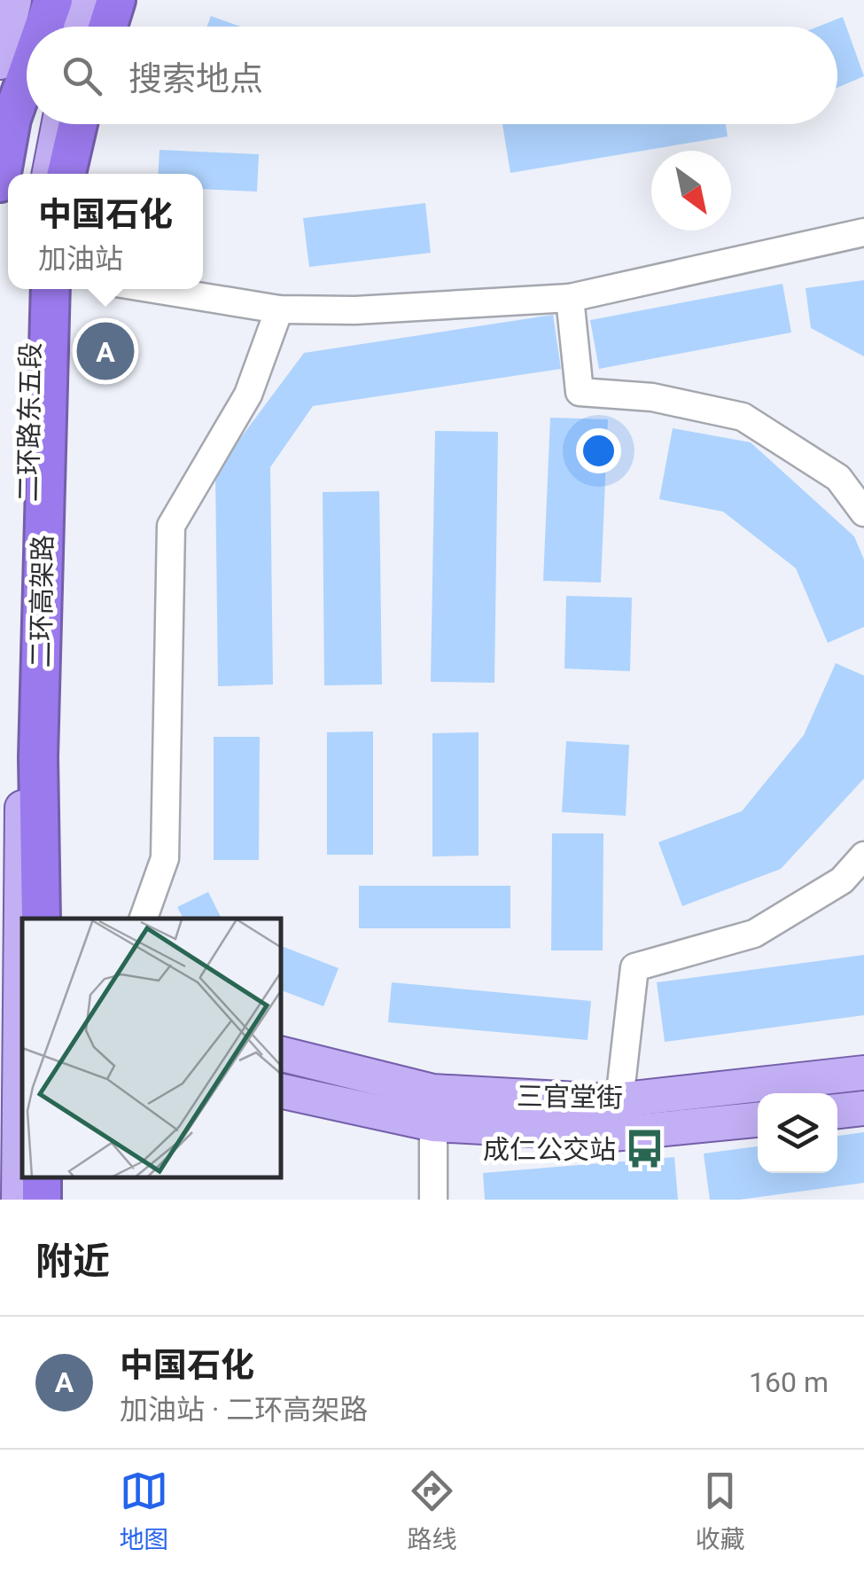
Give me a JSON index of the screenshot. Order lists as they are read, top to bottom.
{
  "streets": {
    "highway": ["二环高架路"],
    "main road": ["二环路东五段", "三官堂街"]
  },
  "places": {
    "bus stop": ["成仁公交站"]
  },
  "north": "bottom right",
  "page": {
    "search": "搜索地点",
    "popup": ["中国石化", "加油站"],
    "pins": "A",
    "heading": "附近",
    "list": [
      {
        "mark": "A",
        "name": "中国石化",
        "note": "加油站 · 二环高架路",
        "value": "160 m"
      }
    ],
    "nav": ["地图", "路线", "收藏"]
  }
}
